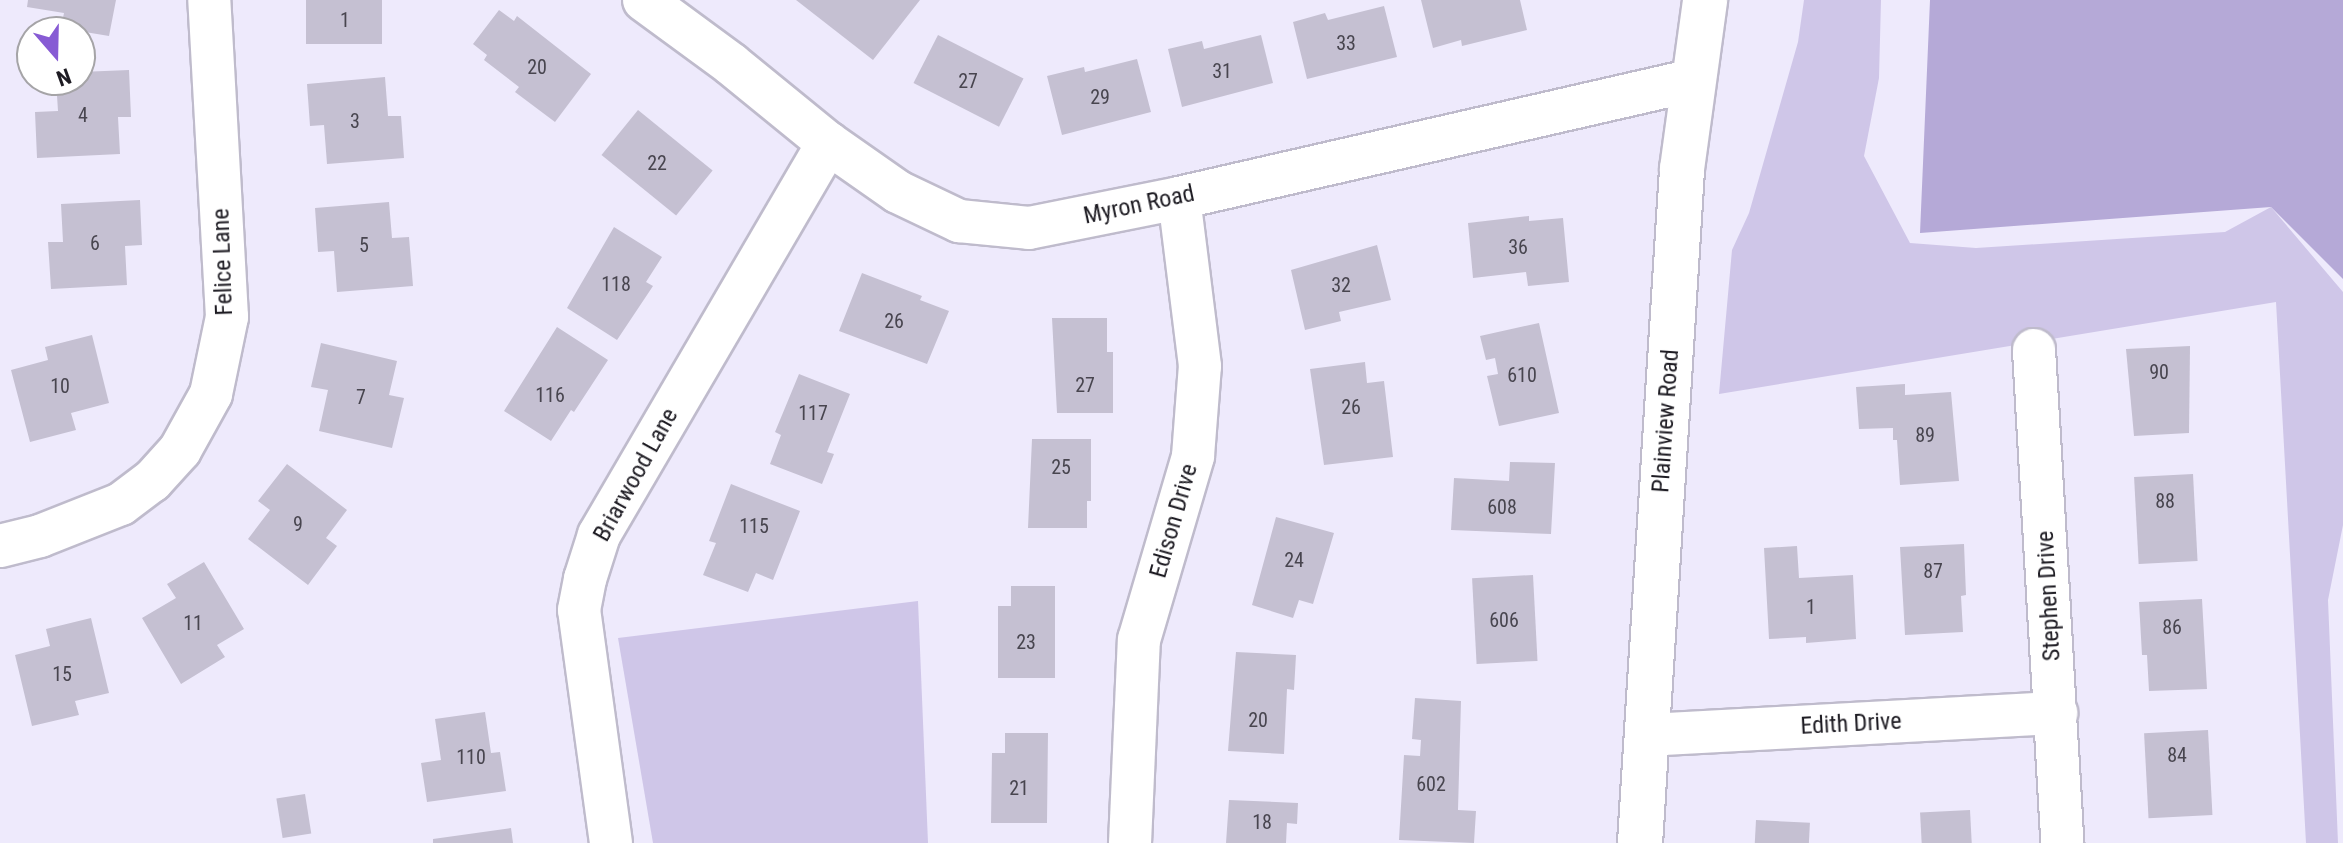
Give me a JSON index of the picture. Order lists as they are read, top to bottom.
{
  "streets": {
    "main road": ["Plainview Road"],
    "street": [
      "Myron Road",
      "Felice Lane",
      "Briarwood Lane",
      "Edison Drive",
      "Stephen Drive",
      "Edith Drive"
    ]
  },
  "crossings": [
    ["Myron Road", "Plainview Road"],
    ["Myron Road", "Briarwood Lane"],
    ["Myron Road", "Edison Drive"],
    ["Plainview Road", "Edith Drive"],
    ["Stephen Drive", "Edith Drive"]
  ],
  "house_numbers": [
    "1",
    "33",
    "20",
    "31",
    "27",
    "29",
    "4",
    "3",
    "22",
    "6",
    "5",
    "36",
    "118",
    "32",
    "26",
    "90",
    "610",
    "27",
    "10",
    "116",
    "7",
    "26",
    "117",
    "89",
    "25",
    "88",
    "608",
    "9",
    "115",
    "24",
    "87",
    "1",
    "606",
    "11",
    "86",
    "23",
    "15",
    "20",
    "84",
    "110",
    "602",
    "21",
    "18"
  ],
  "north": "bottom"
}
